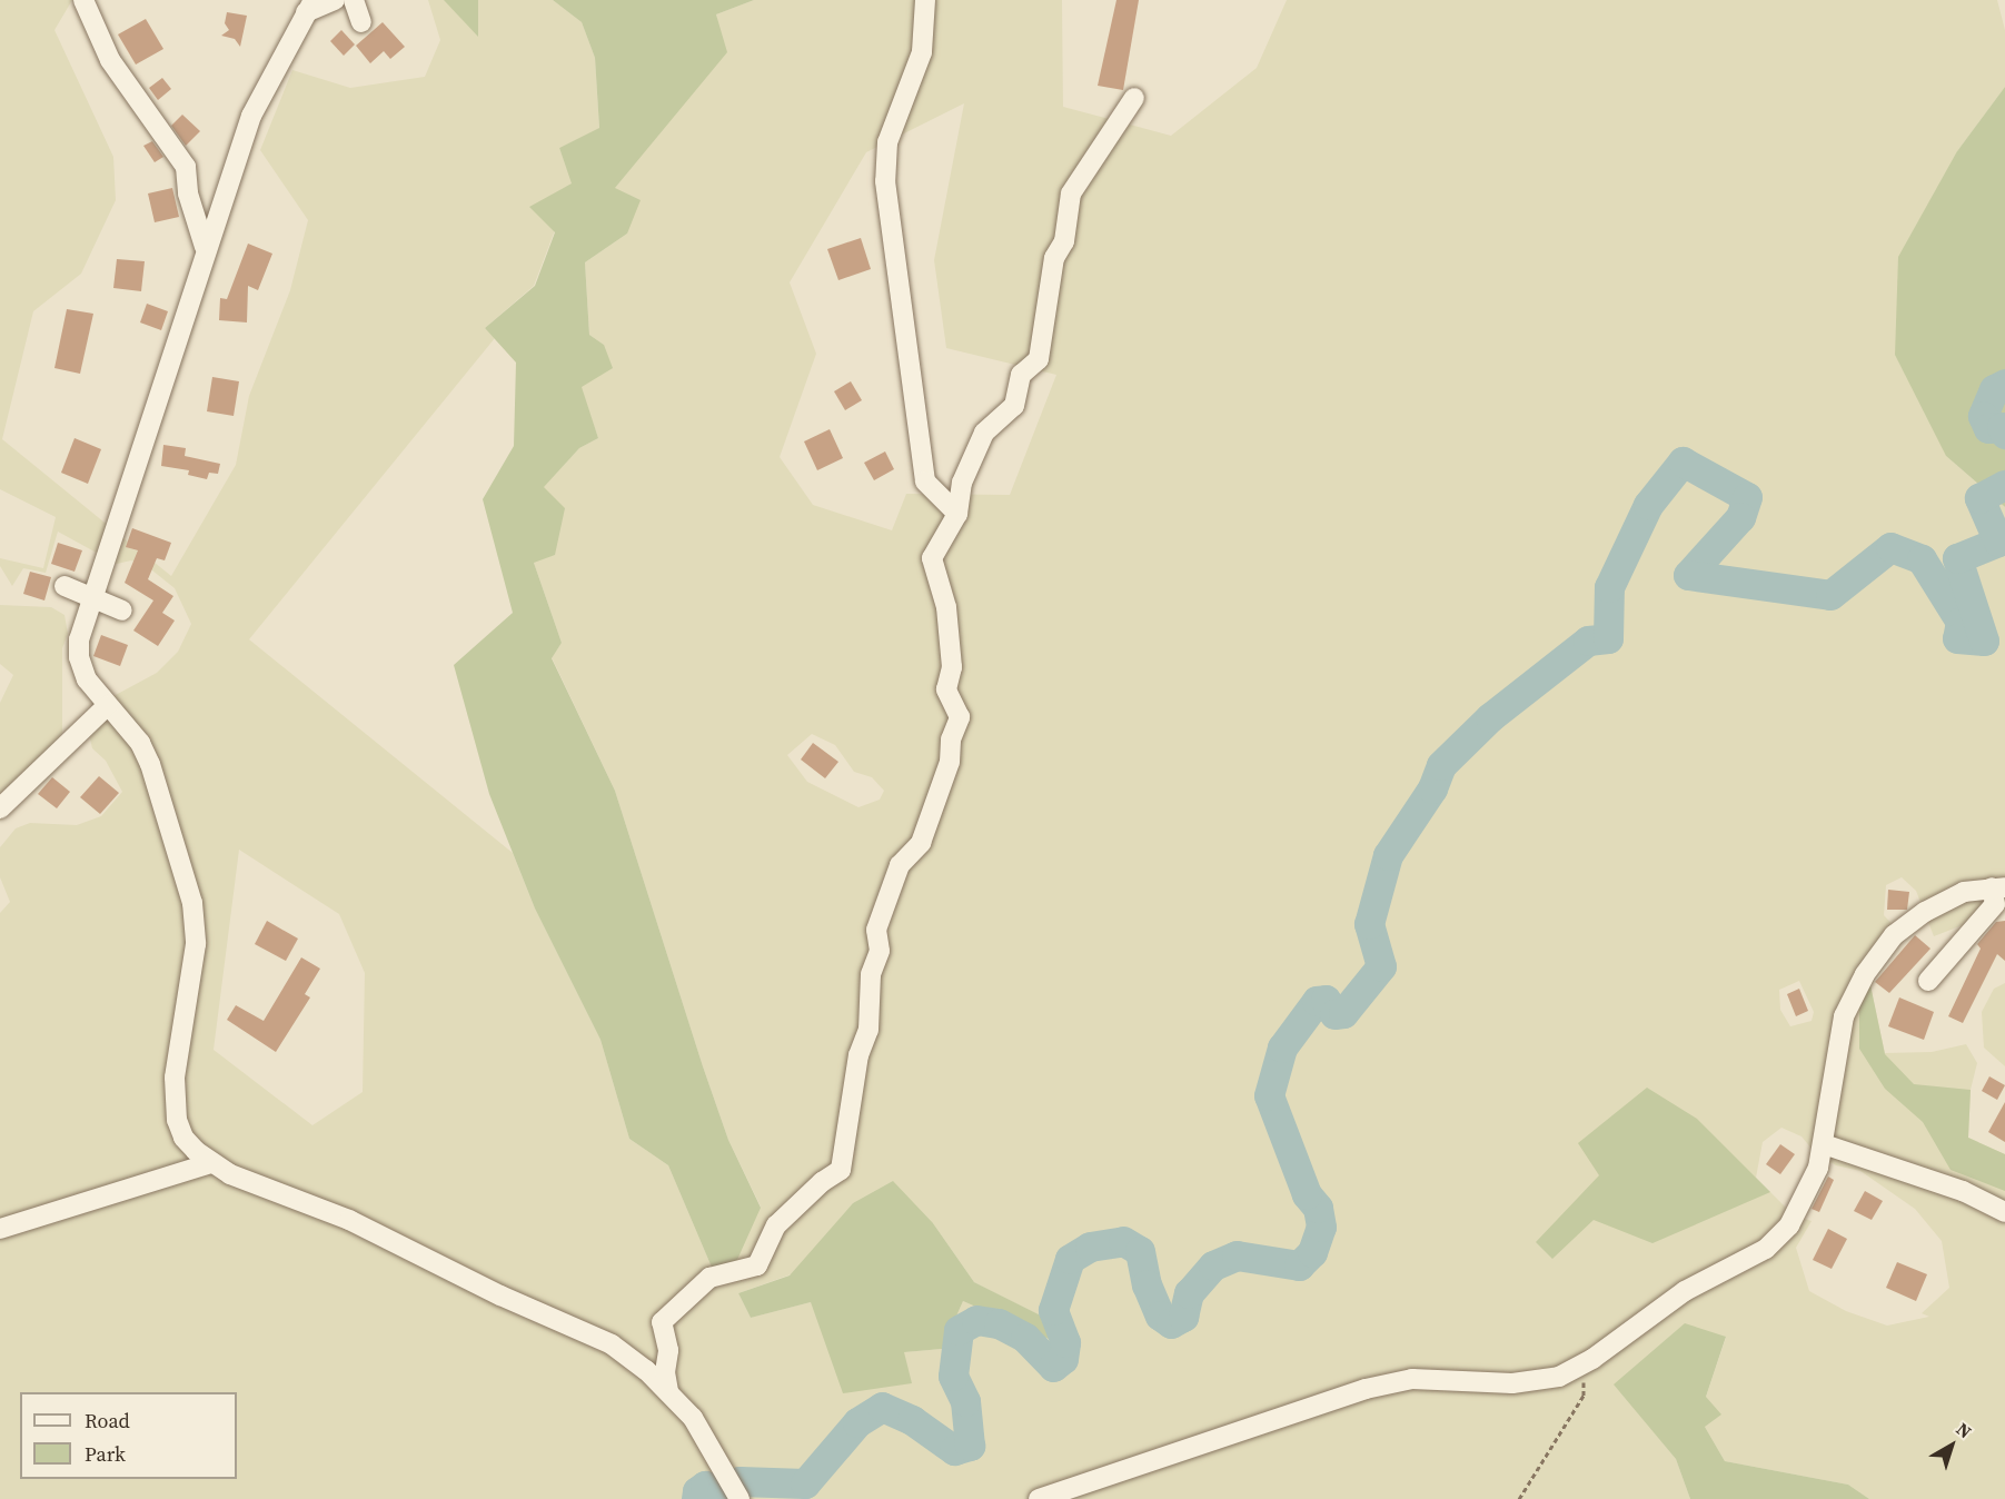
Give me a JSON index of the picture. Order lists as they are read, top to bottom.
{
  "legend": ["Road", "Park"],
  "north": "top right"
}
